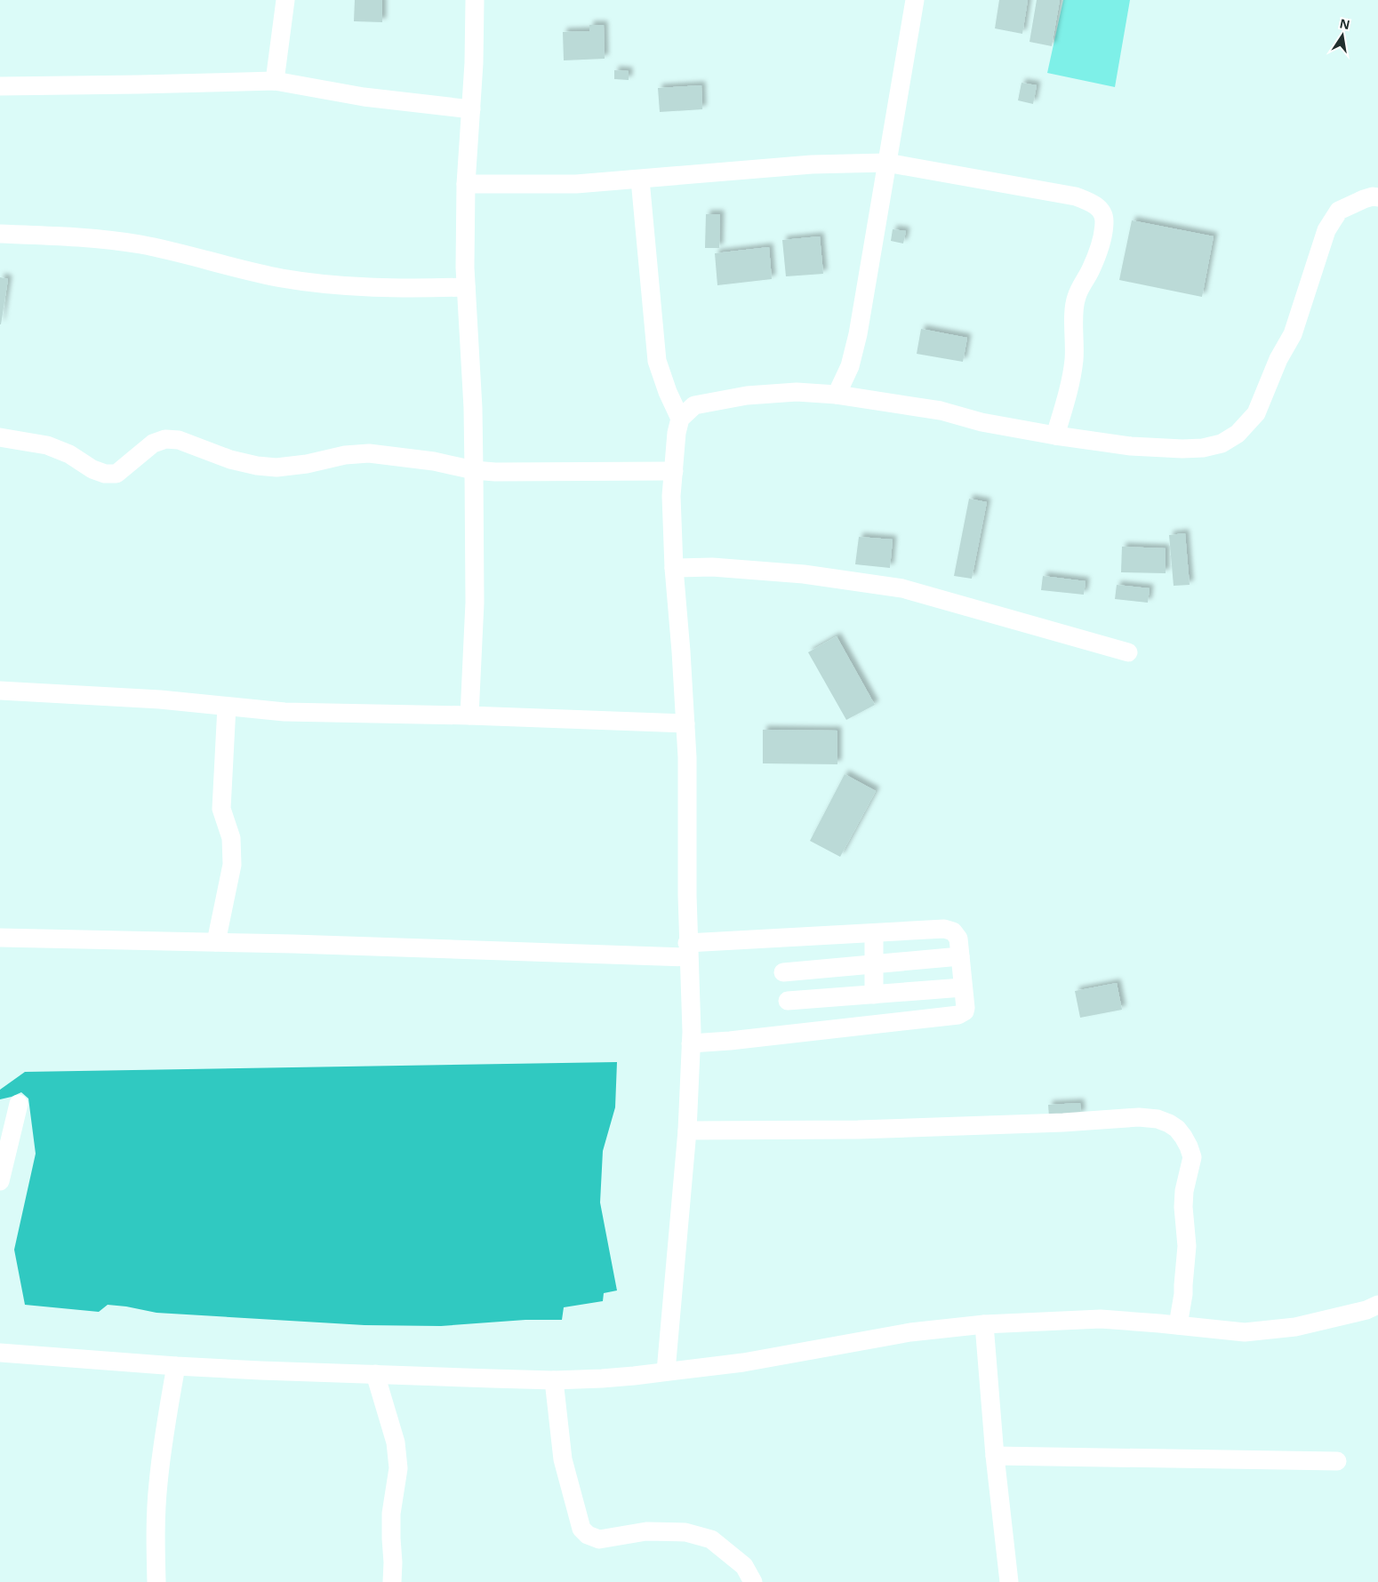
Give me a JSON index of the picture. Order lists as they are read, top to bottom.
{
  "north": "top"
}
